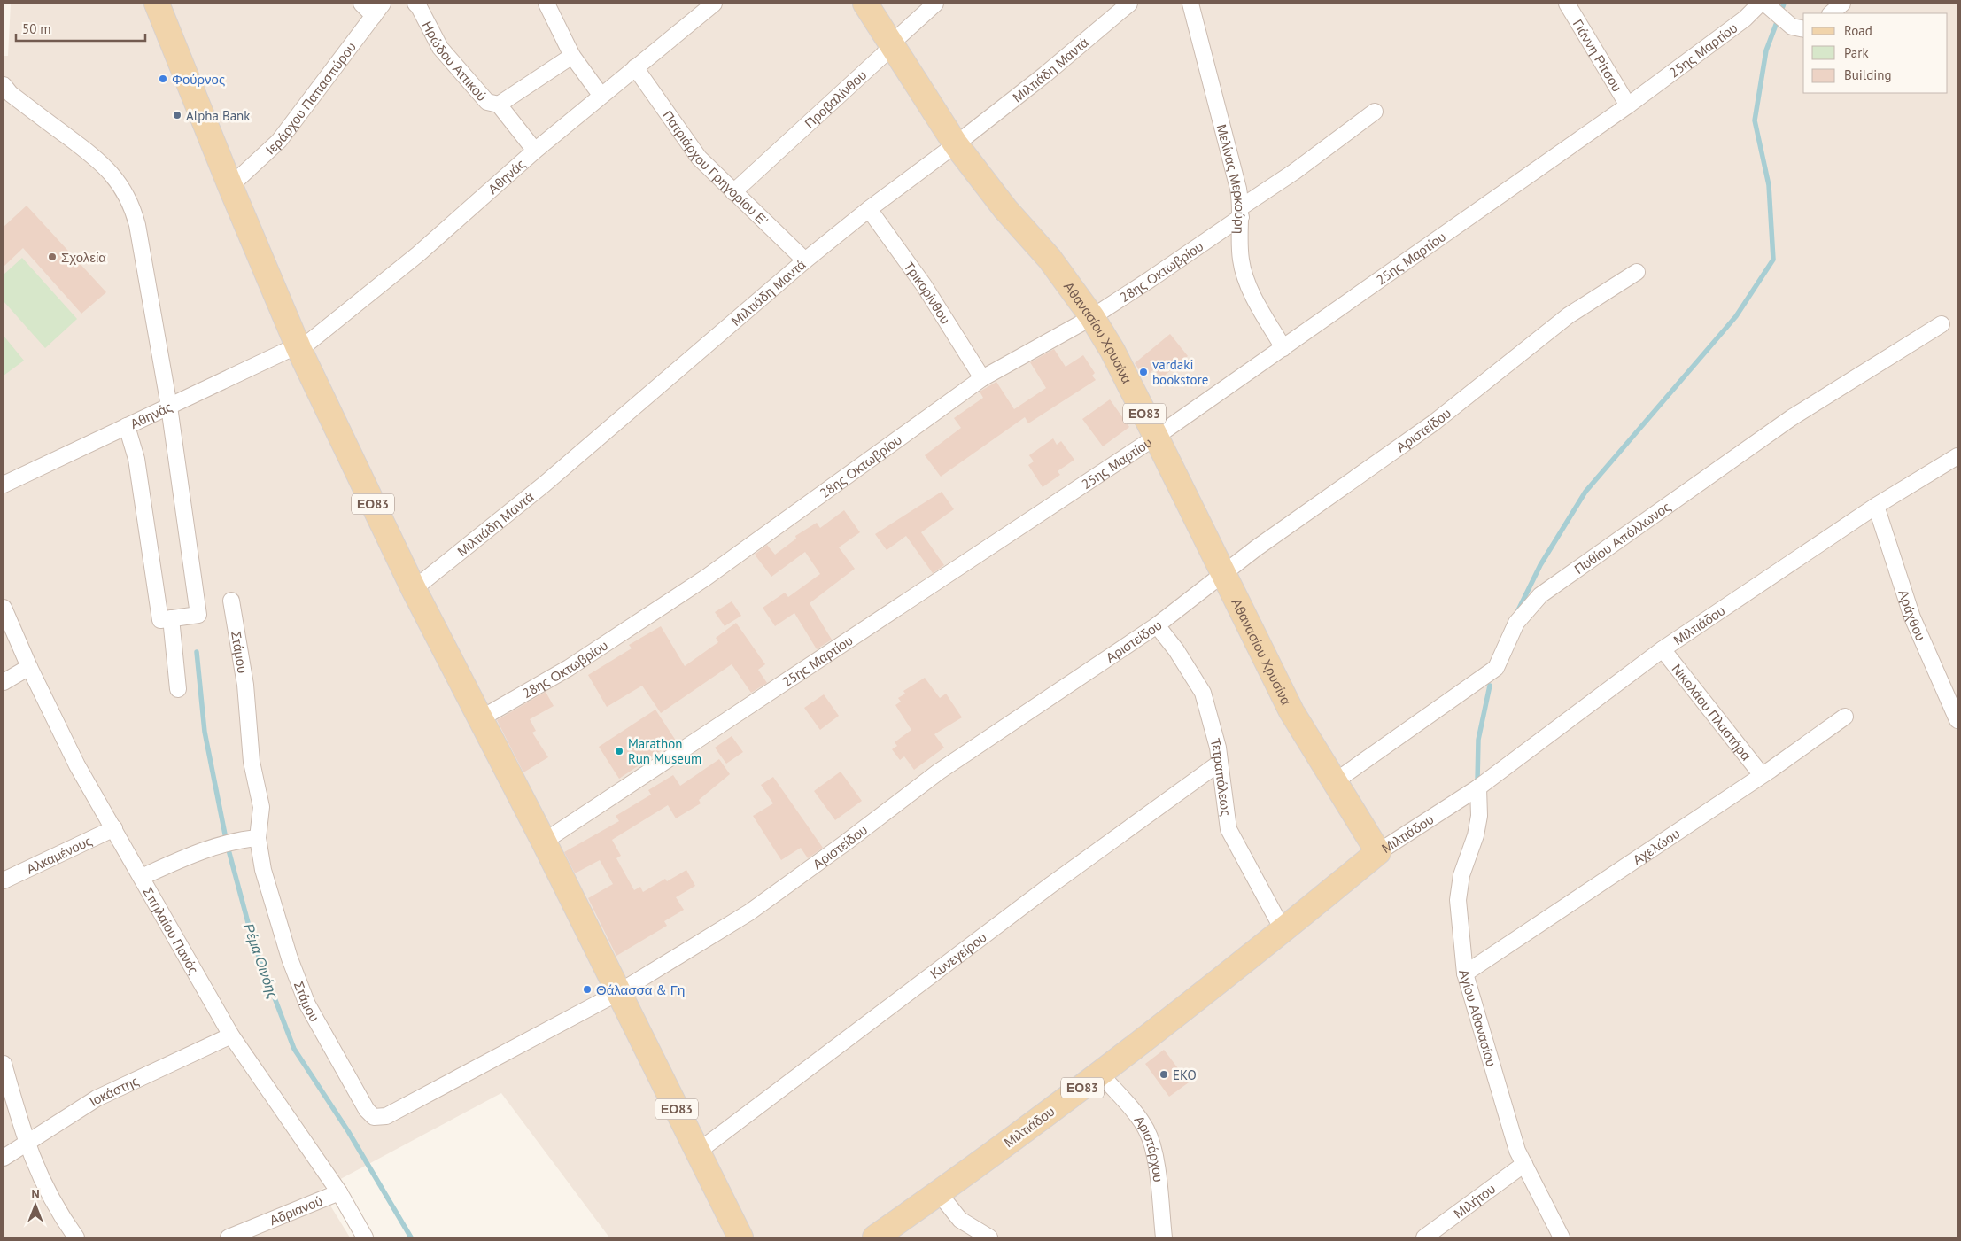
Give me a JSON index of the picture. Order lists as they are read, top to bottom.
{
  "streets": {
    "main road": ["Αθανασίου Χρυσίνα", "ΕΟ83", "Μιλτιάδου"],
    "street": [
      "25ης Μαρτίου",
      "Γιάννη Ρίτσου",
      "Ηρώδου Αττικού",
      "Μιλτιάδη Μαντά",
      "Ιεράρχου Παπασπύρου",
      "Προβαλίνθου",
      "Πατριάρχου Γρηγορίου Ε'",
      "Αθηνάς",
      "Μελίνας Μερκούρη",
      "28ης Οκτωβρίου",
      "Τρικορίνθου",
      "Αριστείδου",
      "Πυθίου Απόλλωνος",
      "Αράχθου",
      "Στάμου",
      "Νικολάου Πλαστήρα",
      "Τετραπόλεως",
      "Αχελώου",
      "Αλκαμένους",
      "Σπηλαίου Πανός",
      "Κυνεγείρου",
      "Αγίου Αθανασίου",
      "Ιοκάστης",
      "Αριστάρχου",
      "Μιλήτου",
      "Αδριανού"
    ]
  },
  "crossings": [
    ["25ης Μαρτίου", "Γιάννη Ρίτσου"],
    ["25ης Μαρτίου", "Μελίνας Μερκούρη"],
    ["25ης Μαρτίου", "Αθανασίου Χρυσίνα"],
    ["25ης Μαρτίου", "ΕΟ83"],
    ["Ηρώδου Αττικού", "Αθηνάς"],
    ["Μιλτιάδη Μαντά", "Πατριάρχου Γρηγορίου Ε'"],
    ["Μιλτιάδη Μαντά", "Τρικορίνθου"],
    ["Μιλτιάδη Μαντά", "Αθανασίου Χρυσίνα"],
    ["Μιλτιάδη Μαντά", "ΕΟ83"],
    ["Ιεράρχου Παπασπύρου", "ΕΟ83"],
    ["Προβαλίνθου", "Πατριάρχου Γρηγορίου Ε'"],
    ["Προβαλίνθου", "Αθανασίου Χρυσίνα"],
    ["Πατριάρχου Γρηγορίου Ε'", "Αθηνάς"],
    ["Αθηνάς", "ΕΟ83"],
    ["Μελίνας Μερκούρη", "28ης Οκτωβρίου"],
    ["28ης Οκτωβρίου", "Τρικορίνθου"],
    ["28ης Οκτωβρίου", "Αθανασίου Χρυσίνα"],
    ["28ης Οκτωβρίου", "ΕΟ83"],
    ["Αθανασίου Χρυσίνα", "Αριστείδου"],
    ["Αθανασίου Χρυσίνα", "Πυθίου Απόλλωνος"],
    ["Αθανασίου Χρυσίνα", "Μιλτιάδου"],
    ["ΕΟ83", "Αριστείδου"],
    ["ΕΟ83", "Στάμου"],
    ["ΕΟ83", "Κυνεγείρου"],
    ["Αριστείδου", "Στάμου"],
    ["Αριστείδου", "Τετραπόλεως"],
    ["Αράχθου", "Μιλτιάδου"],
    ["Μιλτιάδου", "Νικολάου Πλαστήρα"],
    ["Μιλτιάδου", "Τετραπόλεως"],
    ["Μιλτιάδου", "Αγίου Αθανασίου"],
    ["Μιλτιάδου", "Αριστάρχου"],
    ["Νικολάου Πλαστήρα", "Αχελώου"],
    ["Τετραπόλεως", "Κυνεγείρου"],
    ["Αχελώου", "Αγίου Αθανασίου"],
    ["Αλκαμένους", "Σπηλαίου Πανός"],
    ["Σπηλαίου Πανός", "Ιοκάστης"],
    ["Σπηλαίου Πανός", "Αδριανού"],
    ["Αγίου Αθανασίου", "Μιλήτου"]
  ],
  "water": ["Ρέμα Οινόης"],
  "places": [
    "Φούρνος",
    "Alpha Bank",
    "Σχολεία",
    "vardaki bookstore",
    "Marathon Run Museum",
    "Θάλασσα & Γη",
    "EKO"
  ],
  "legend": ["Road", "Park", "Building"],
  "scale_bar": "50 m",
  "north": "top"
}
